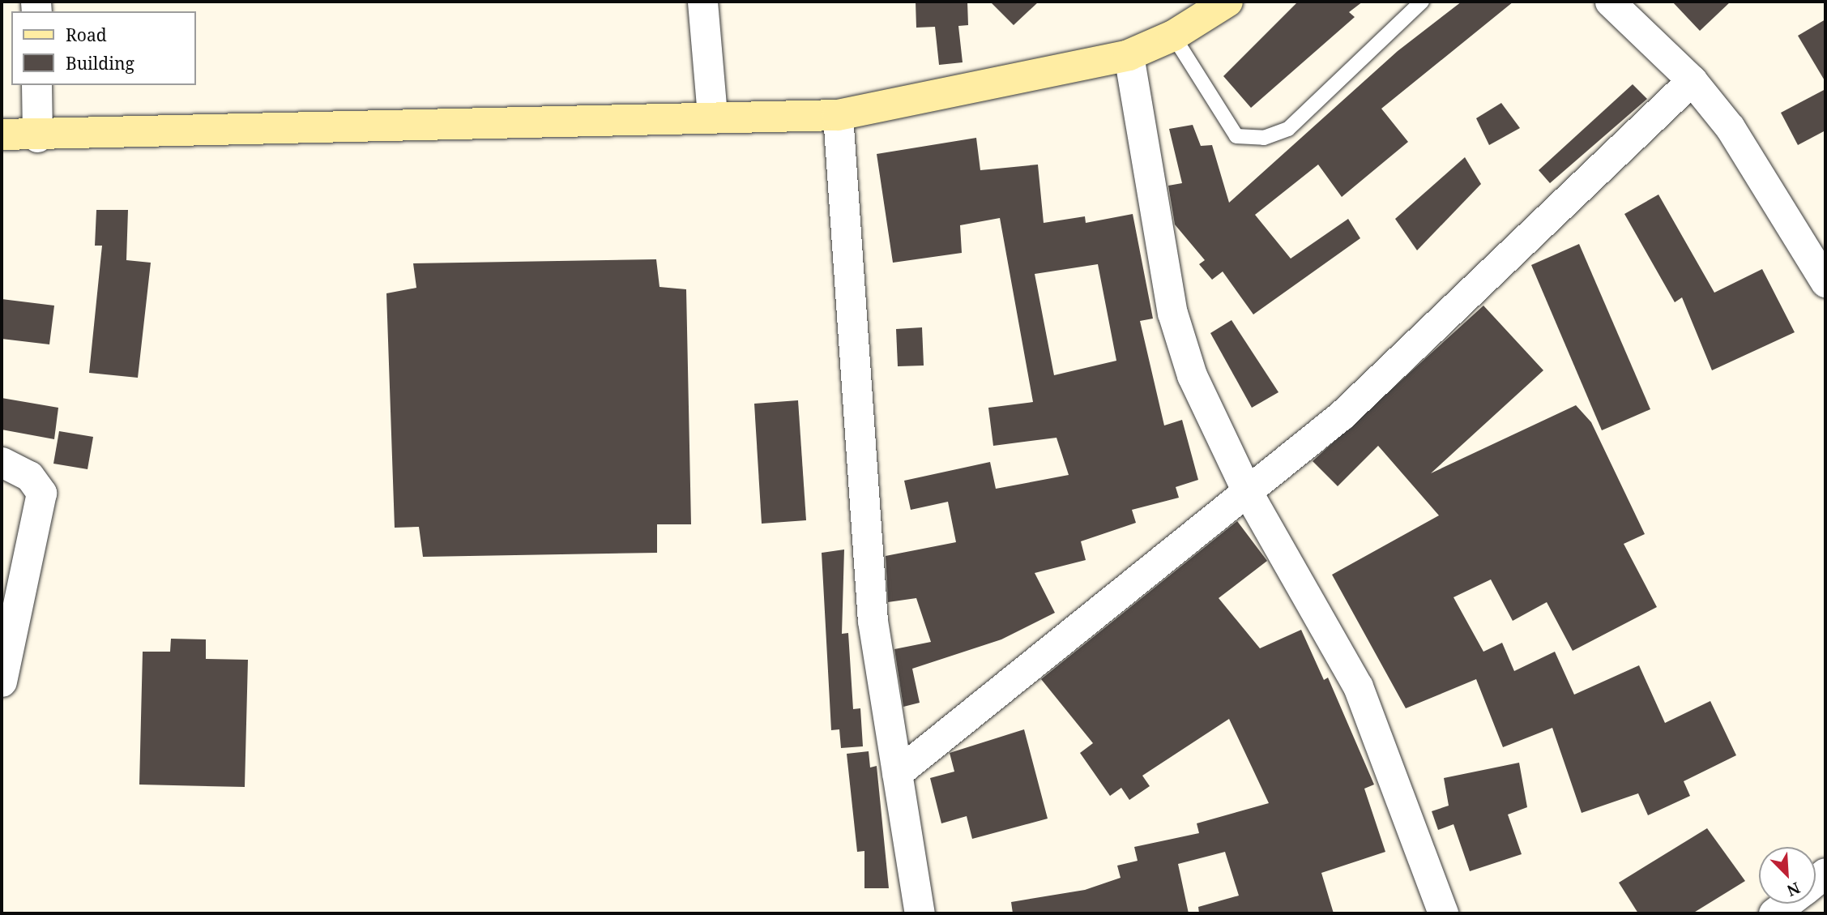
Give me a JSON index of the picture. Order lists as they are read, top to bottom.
{
  "legend": ["Road", "Building"],
  "north": "bottom right"
}
